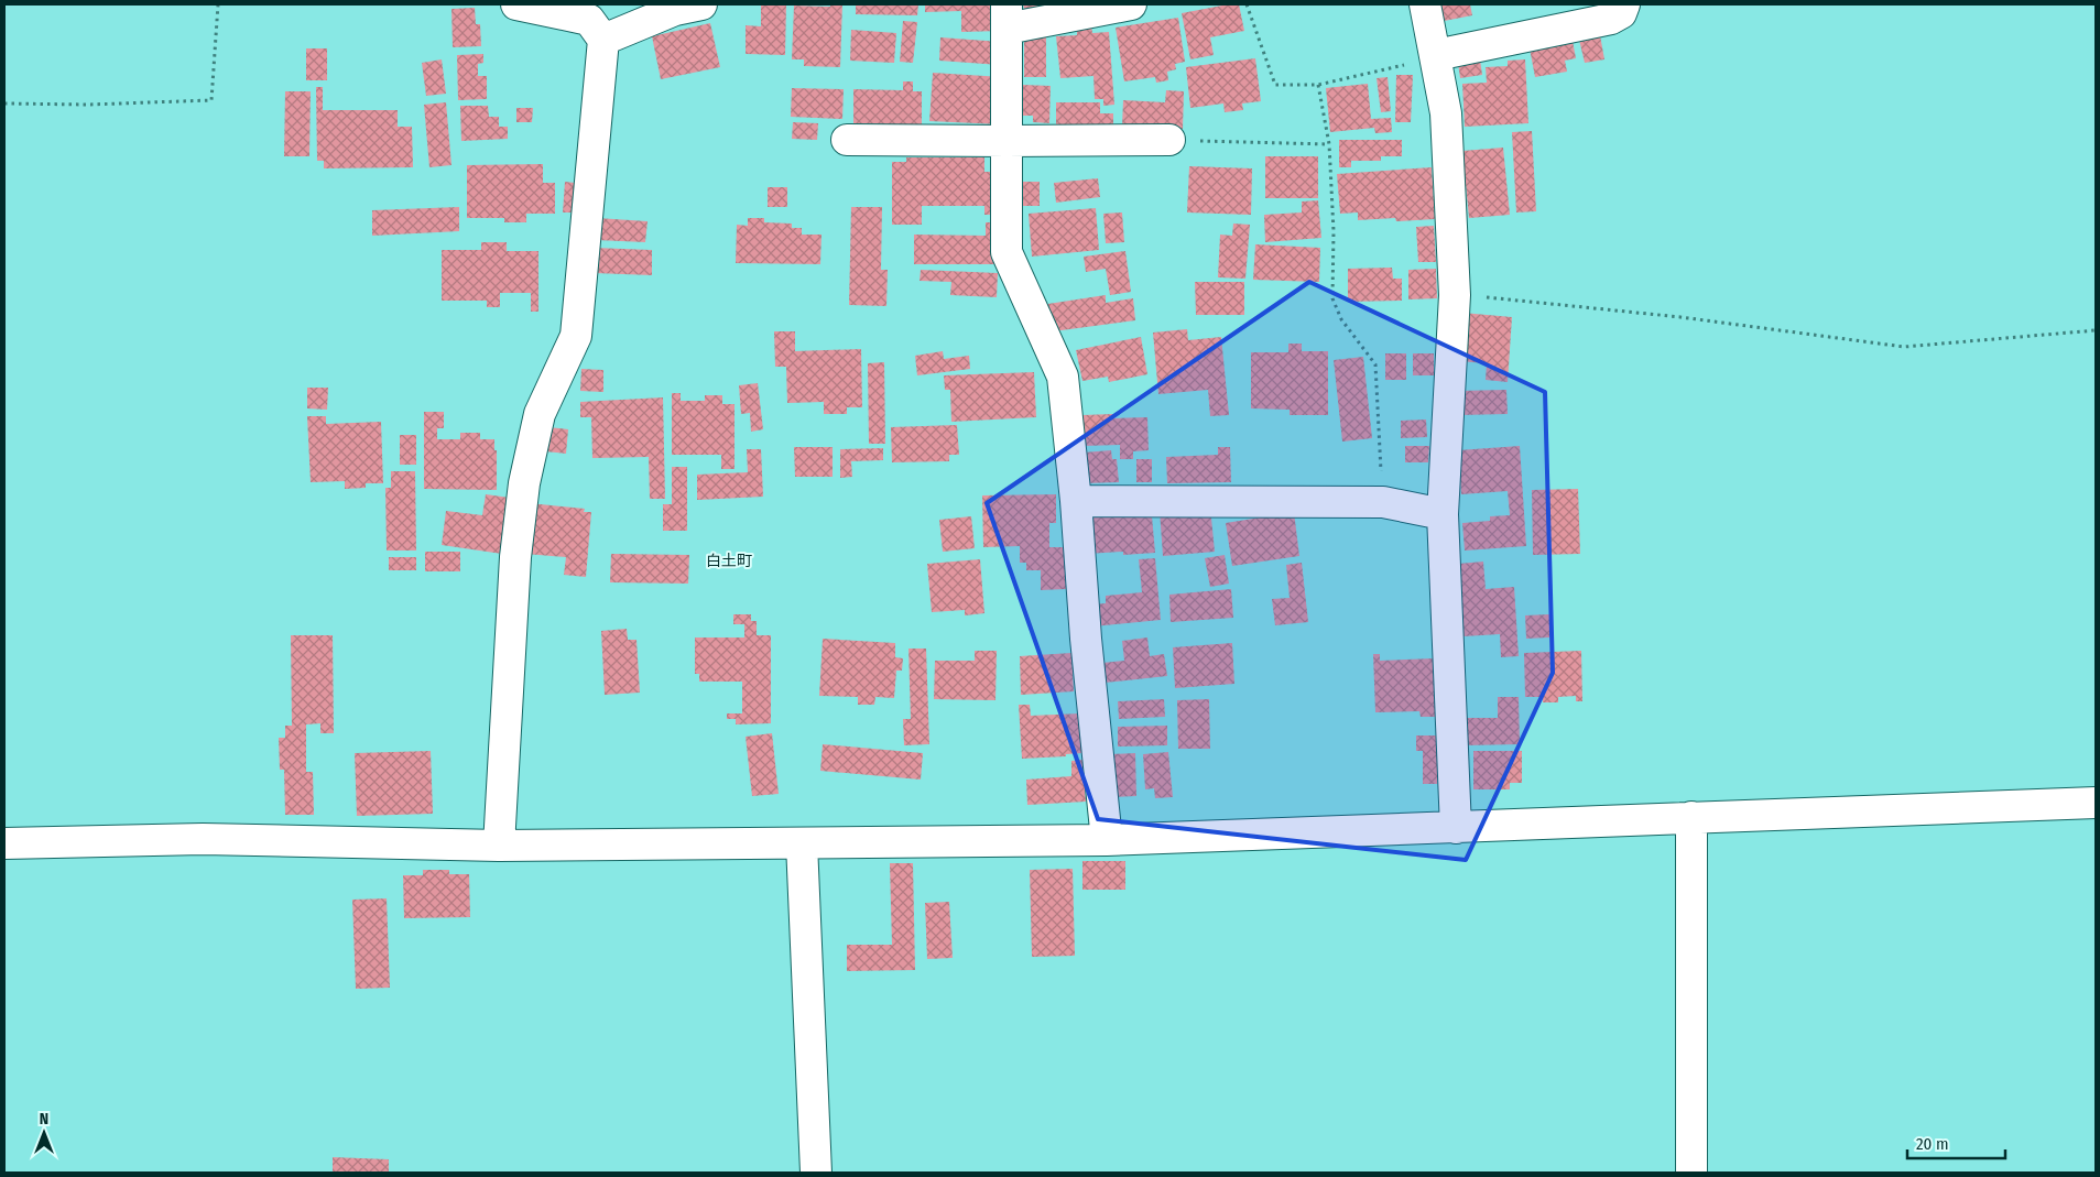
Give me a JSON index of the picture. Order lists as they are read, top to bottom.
{
  "districts": ["白土町"],
  "scale_bar": "20 m",
  "north": "top"
}
